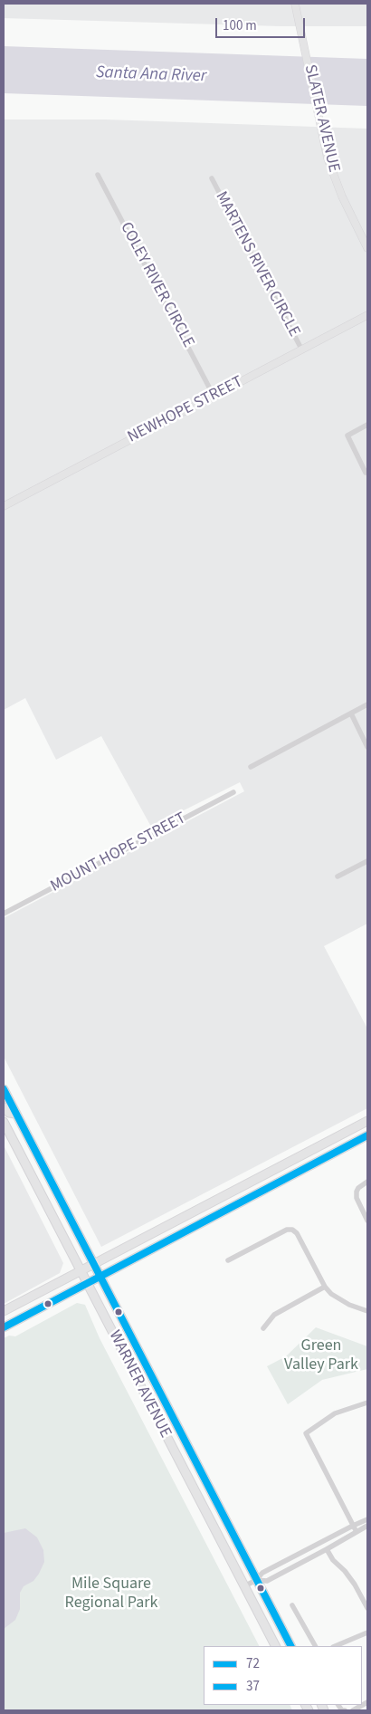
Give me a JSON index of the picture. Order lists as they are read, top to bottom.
{
  "streets": {
    "main road": ["WARNER AVENUE"],
    "street": [
      "SLATER AVENUE",
      "MARTENS RIVER CIRCLE",
      "COLEY RIVER CIRCLE",
      "NEWHOPE STREET",
      "MOUNT HOPE STREET"
    ]
  },
  "crossings": [
    ["MARTENS RIVER CIRCLE", "NEWHOPE STREET"],
    ["COLEY RIVER CIRCLE", "NEWHOPE STREET"]
  ],
  "water": ["Santa Ana River"],
  "parks": ["Green Valley Park", "Mile Square Regional Park"],
  "lines": ["transit line 72", "transit line 37"],
  "legend": ["72", "37"],
  "scale_bar": "100 m"
}
